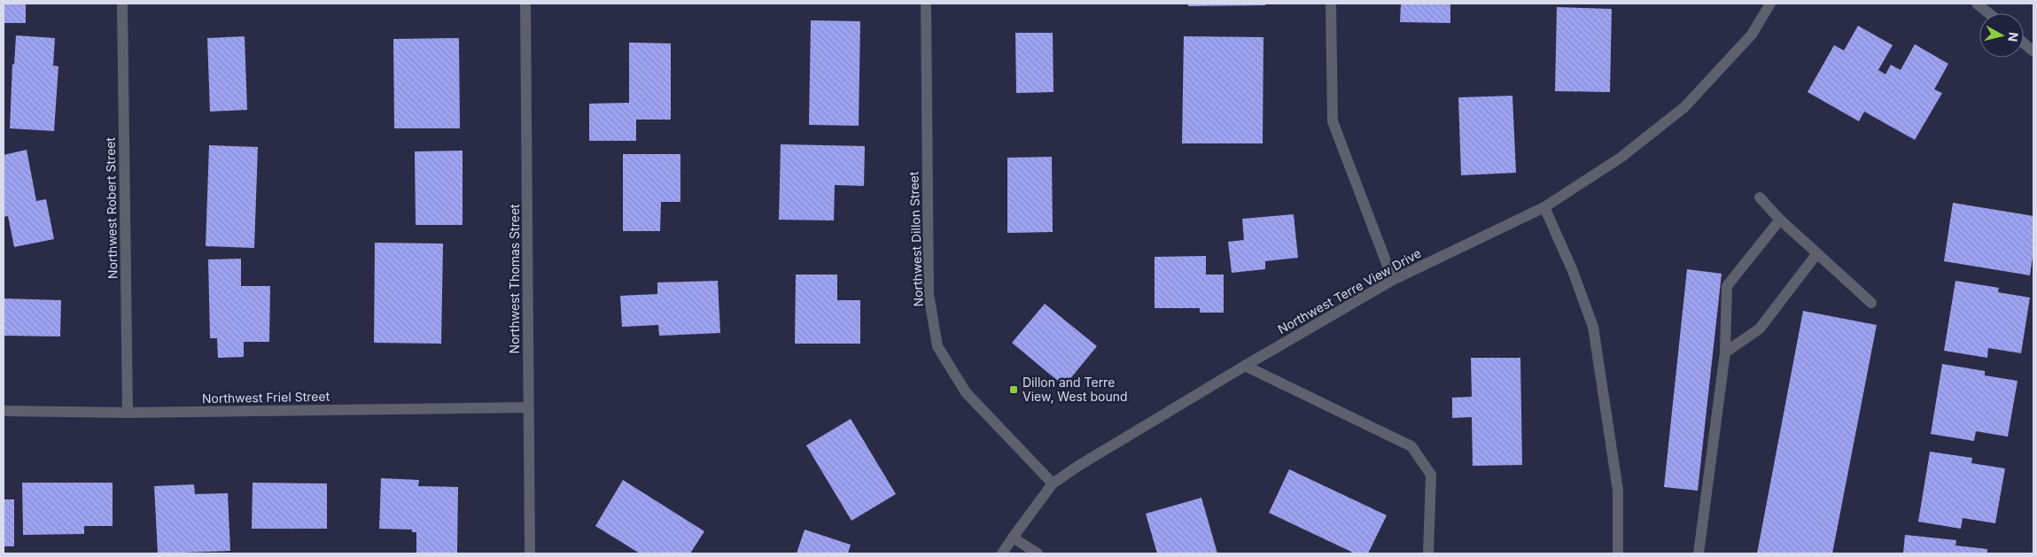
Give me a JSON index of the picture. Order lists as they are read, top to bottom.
{
  "streets": {
    "street": [
      "Northwest Robert Street",
      "Northwest Dillon Street",
      "Northwest Thomas Street",
      "Northwest Terre View Drive",
      "Northwest Friel Street"
    ]
  },
  "crossings": [
    ["Northwest Robert Street", "Northwest Friel Street"],
    ["Northwest Dillon Street", "Northwest Terre View Drive"],
    ["Northwest Thomas Street", "Northwest Friel Street"]
  ],
  "places": {
    "transit": ["Dillon and Terre View, West bound"]
  },
  "north": "right"
}
